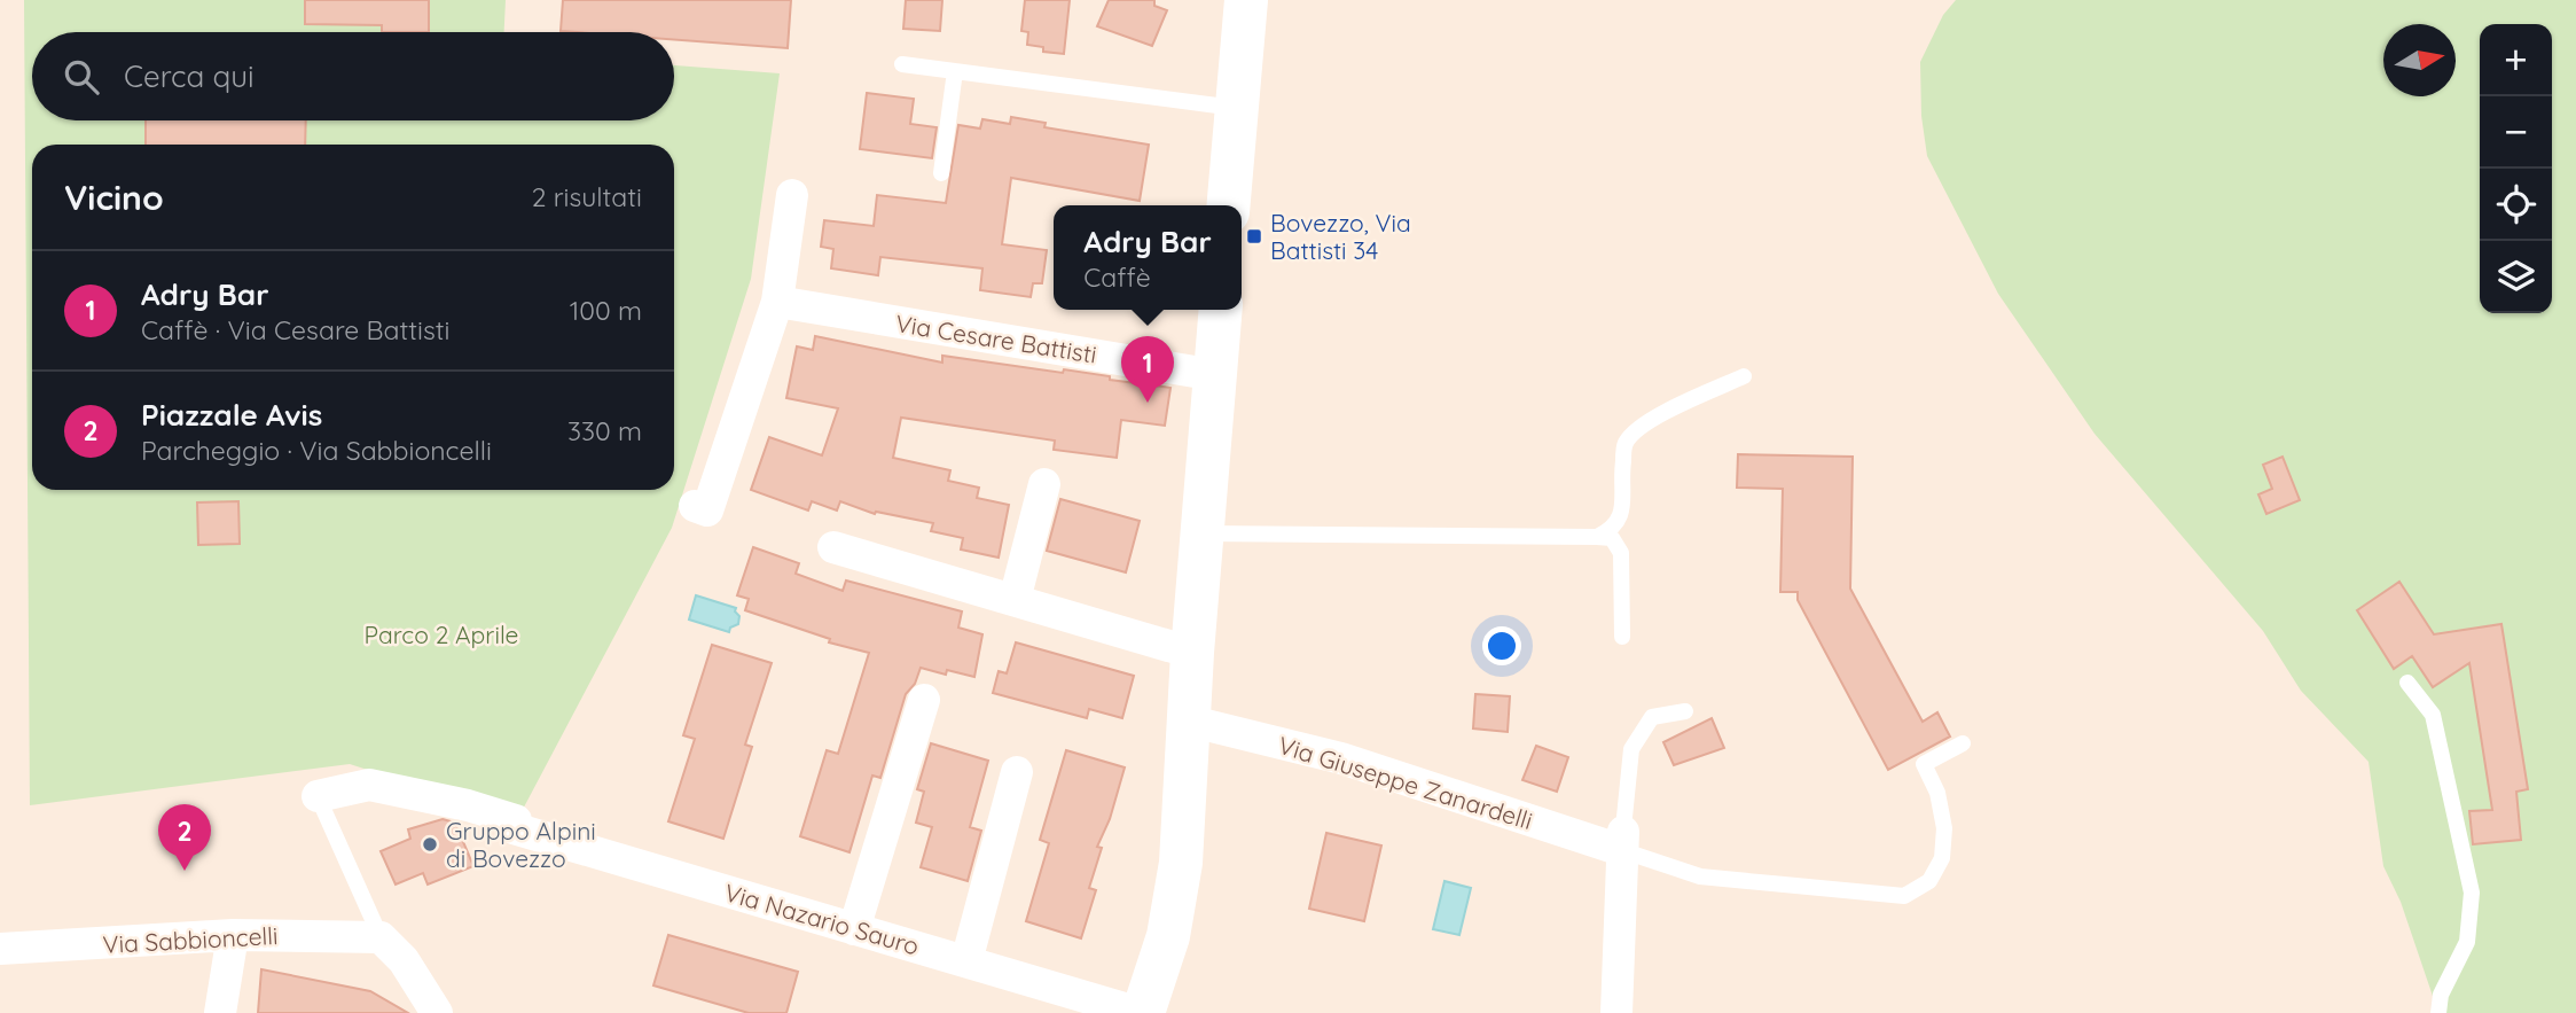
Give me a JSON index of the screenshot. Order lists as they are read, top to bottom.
{
  "streets": {
    "street": [
      "Via Cesare Battisti",
      "Via Giuseppe Zanardelli",
      "Via Nazario Sauro",
      "Via Sabbioncelli"
    ]
  },
  "parks": ["Parco 2 Aprile"],
  "places": {
    "transit": ["Bovezzo, Via Battisti 34"],
    "other": ["Gruppo Alpini di Bovezzo"]
  },
  "north": "right",
  "page": {
    "map_buttons": ["+", "−"],
    "search": "Cerca qui",
    "heading": ["Vicino", "2 risultati"],
    "popup": ["Adry Bar", "Caffè"],
    "list": [
      {
        "mark": "1",
        "name": "Adry Bar",
        "note": "Caffè · Via Cesare Battisti",
        "value": "100 m"
      },
      {
        "mark": "2",
        "name": "Piazzale Avis",
        "note": "Parcheggio · Via Sabbioncelli",
        "value": "330 m"
      }
    ],
    "pins": ["1", "2"]
  }
}
